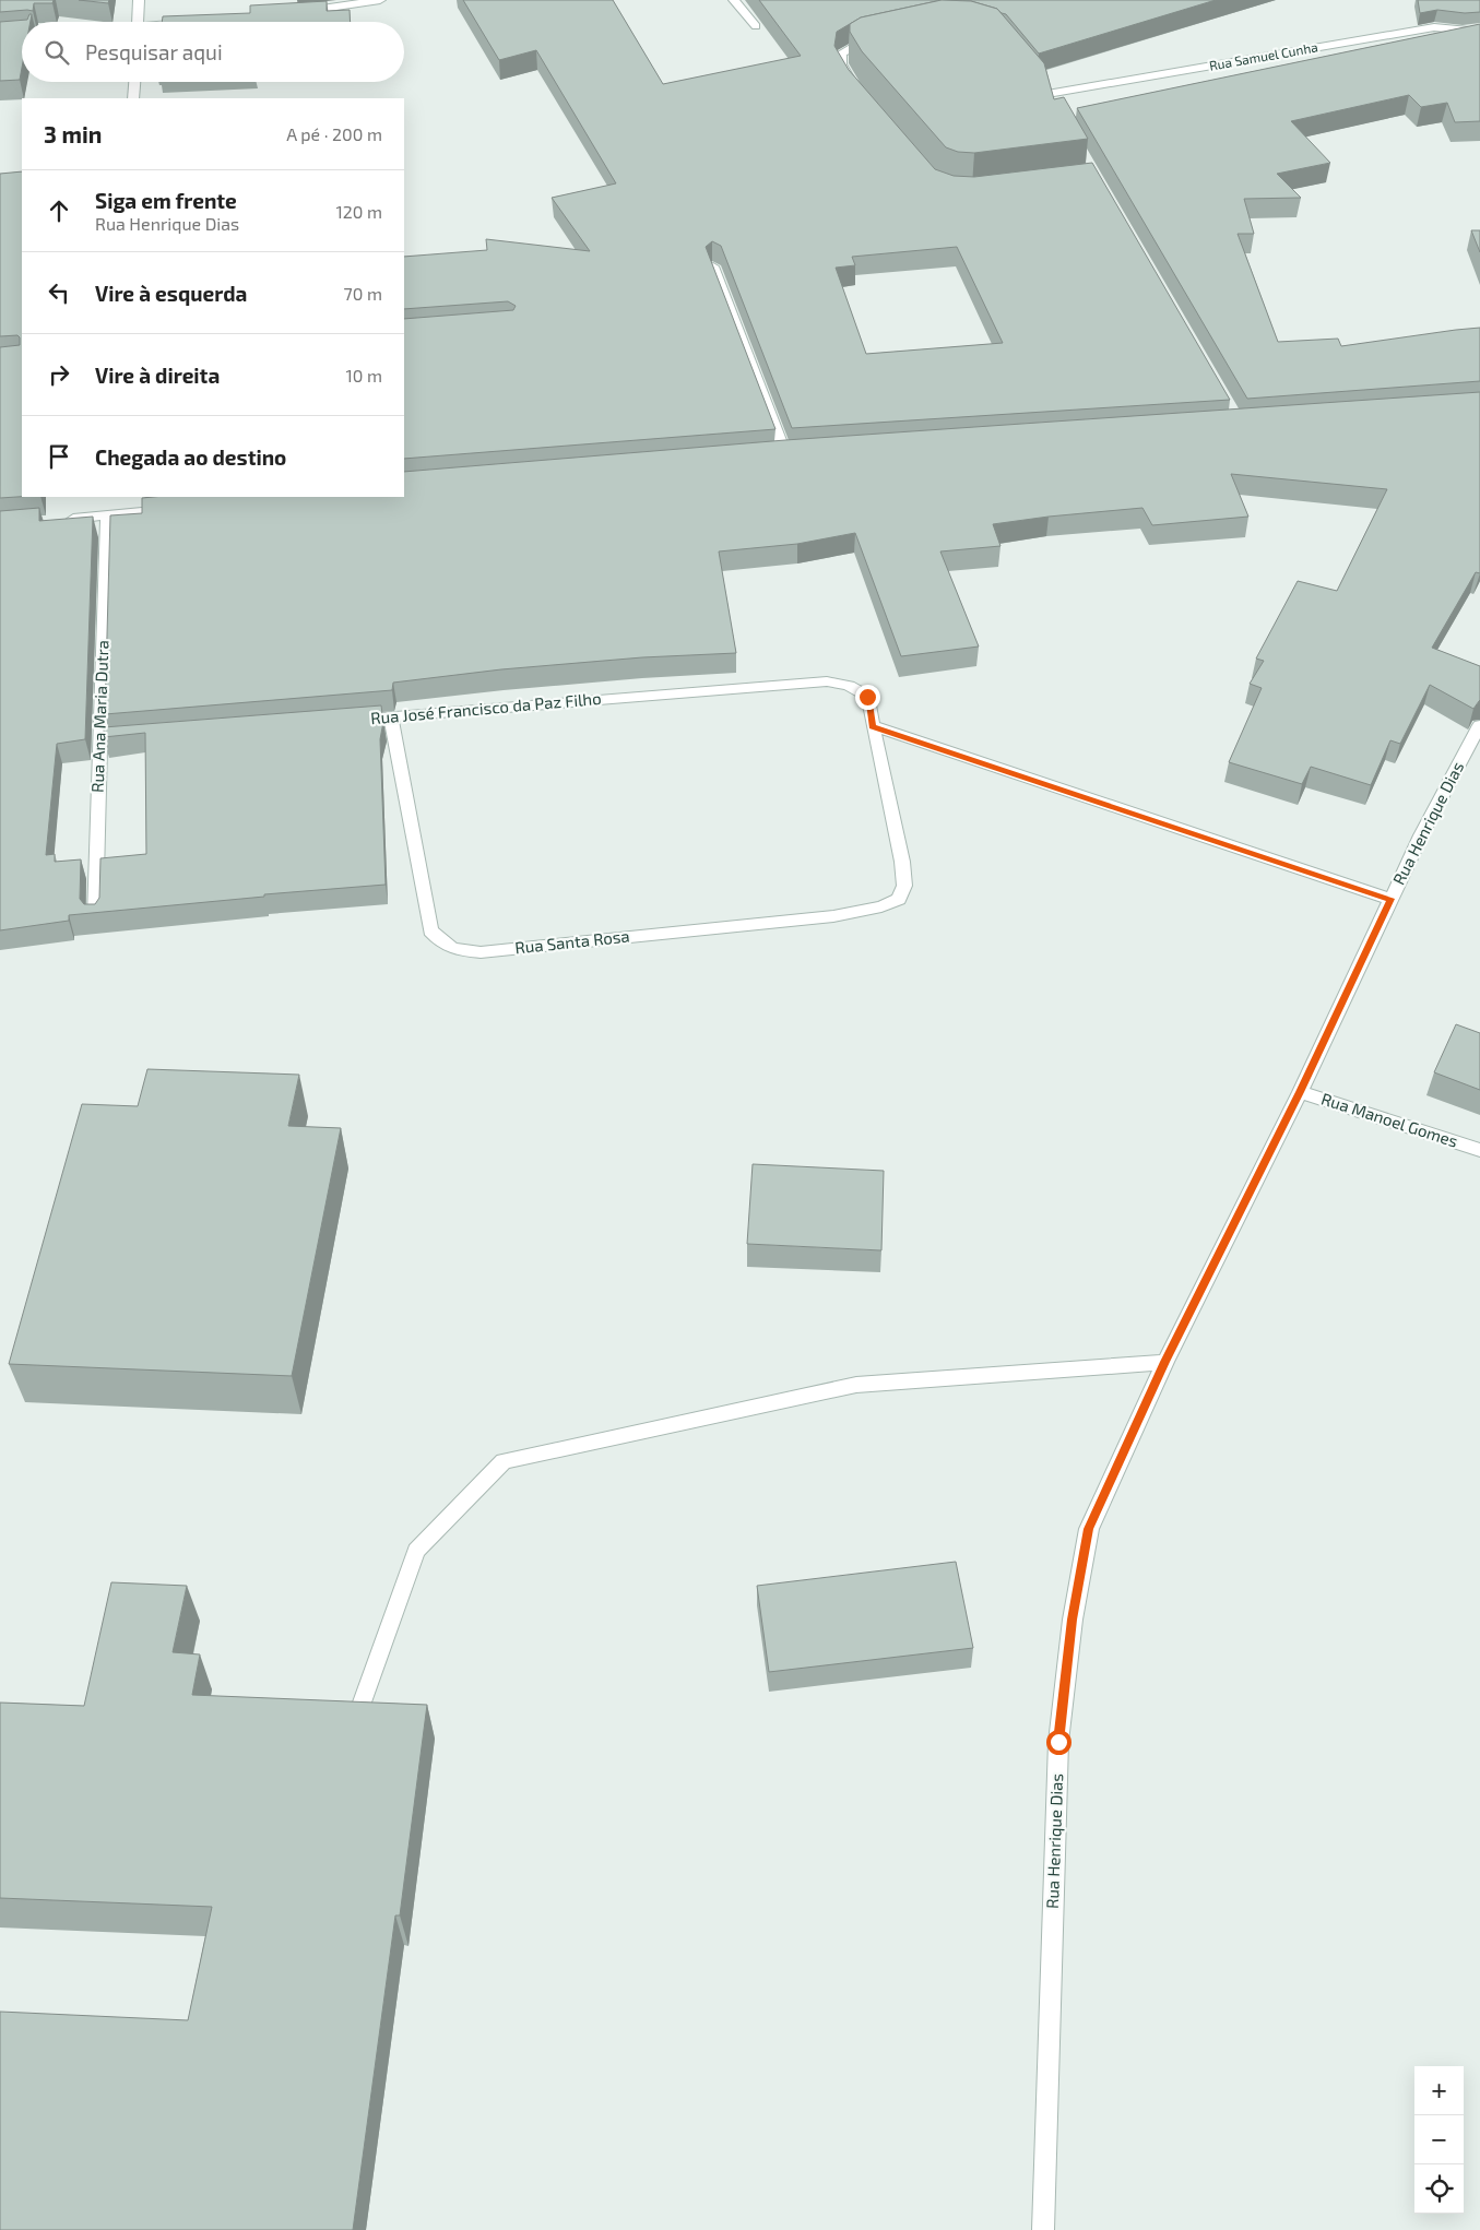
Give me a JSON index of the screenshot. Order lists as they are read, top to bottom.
{
  "streets": {
    "street": [
      "Rua Samuel Cunha",
      "Rua José Francisco da Paz Filho",
      "Rua Ana Maria Dutra",
      "Rua Henrique Dias",
      "Rua Santa Rosa",
      "Rua Manoel Gomes"
    ]
  },
  "crossings": [
    ["Rua José Francisco da Paz Filho", "Rua Santa Rosa"],
    ["Rua Henrique Dias", "Rua Manoel Gomes"]
  ],
  "page": {
    "search": "Pesquisar aqui",
    "heading": ["3 min", "A pé · 200 m"],
    "list": [
      ["Siga em frente", "Rua Henrique Dias", "120 m"],
      ["Vire à esquerda", "70 m"],
      ["Vire à direita", "10 m"],
      "Chegada ao destino"
    ],
    "map_buttons": ["+", "−"]
  }
}
